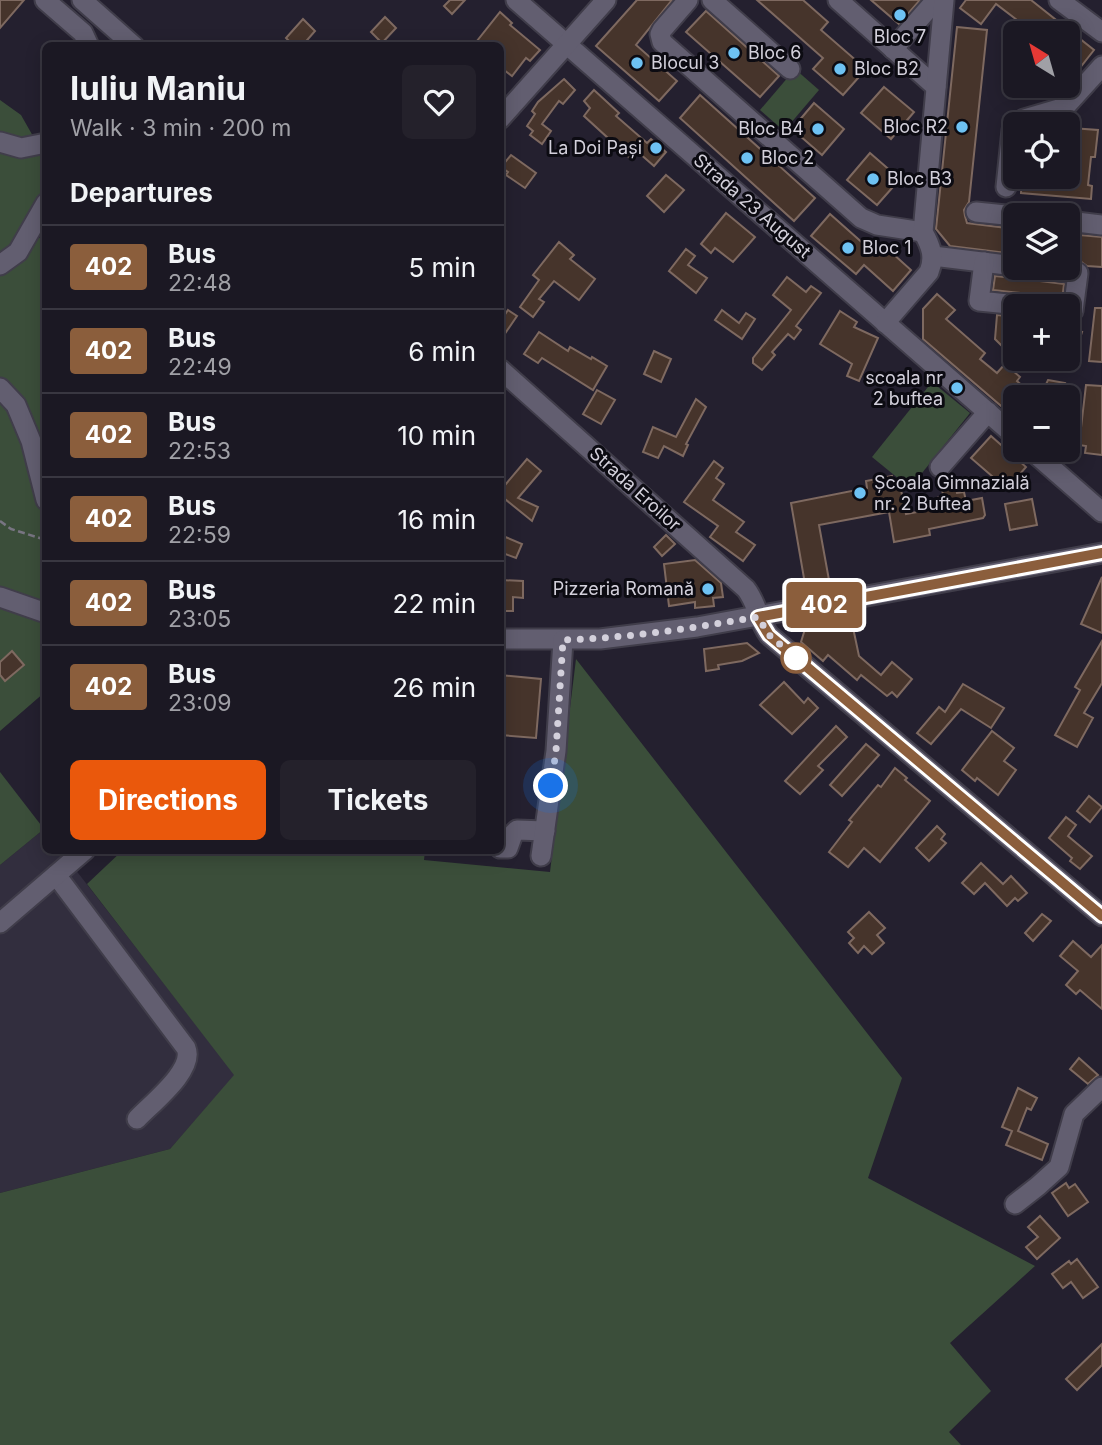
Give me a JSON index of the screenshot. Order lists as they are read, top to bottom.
{
  "streets": {
    "street": ["Strada 23 August", "Strada Eroilor"]
  },
  "places": [
    "Bloc 7",
    "Bloc 6",
    "Blocul 3",
    "Bloc B2",
    "Bloc R2",
    "Bloc B4",
    "La Doi Pași",
    "Bloc 2",
    "Bloc B3",
    "Bloc 1",
    "scoala nr 2 buftea",
    "Școala Gimnazială nr. 2 Buftea",
    "Pizzeria Romană"
  ],
  "lines": ["bus line 402"],
  "north": "top left",
  "page": {
    "on_map": "402",
    "map_buttons": ["+", "−"],
    "heading": [
      ["Iuliu Maniu", "Walk · 3 min · 200 m"],
      "Departures"
    ],
    "list": [
      {
        "mark": "402",
        "name": "Bus",
        "note": "22:48",
        "value": "5 min"
      },
      {
        "mark": "402",
        "name": "Bus",
        "note": "22:49",
        "value": "6 min"
      },
      {
        "mark": "402",
        "name": "Bus",
        "note": "22:53",
        "value": "10 min"
      },
      {
        "mark": "402",
        "name": "Bus",
        "note": "22:59",
        "value": "16 min"
      },
      {
        "mark": "402",
        "name": "Bus",
        "note": "23:05",
        "value": "22 min"
      },
      {
        "mark": "402",
        "name": "Bus",
        "note": "23:09",
        "value": "26 min"
      }
    ],
    "buttons": ["Directions", "Tickets"]
  }
}
